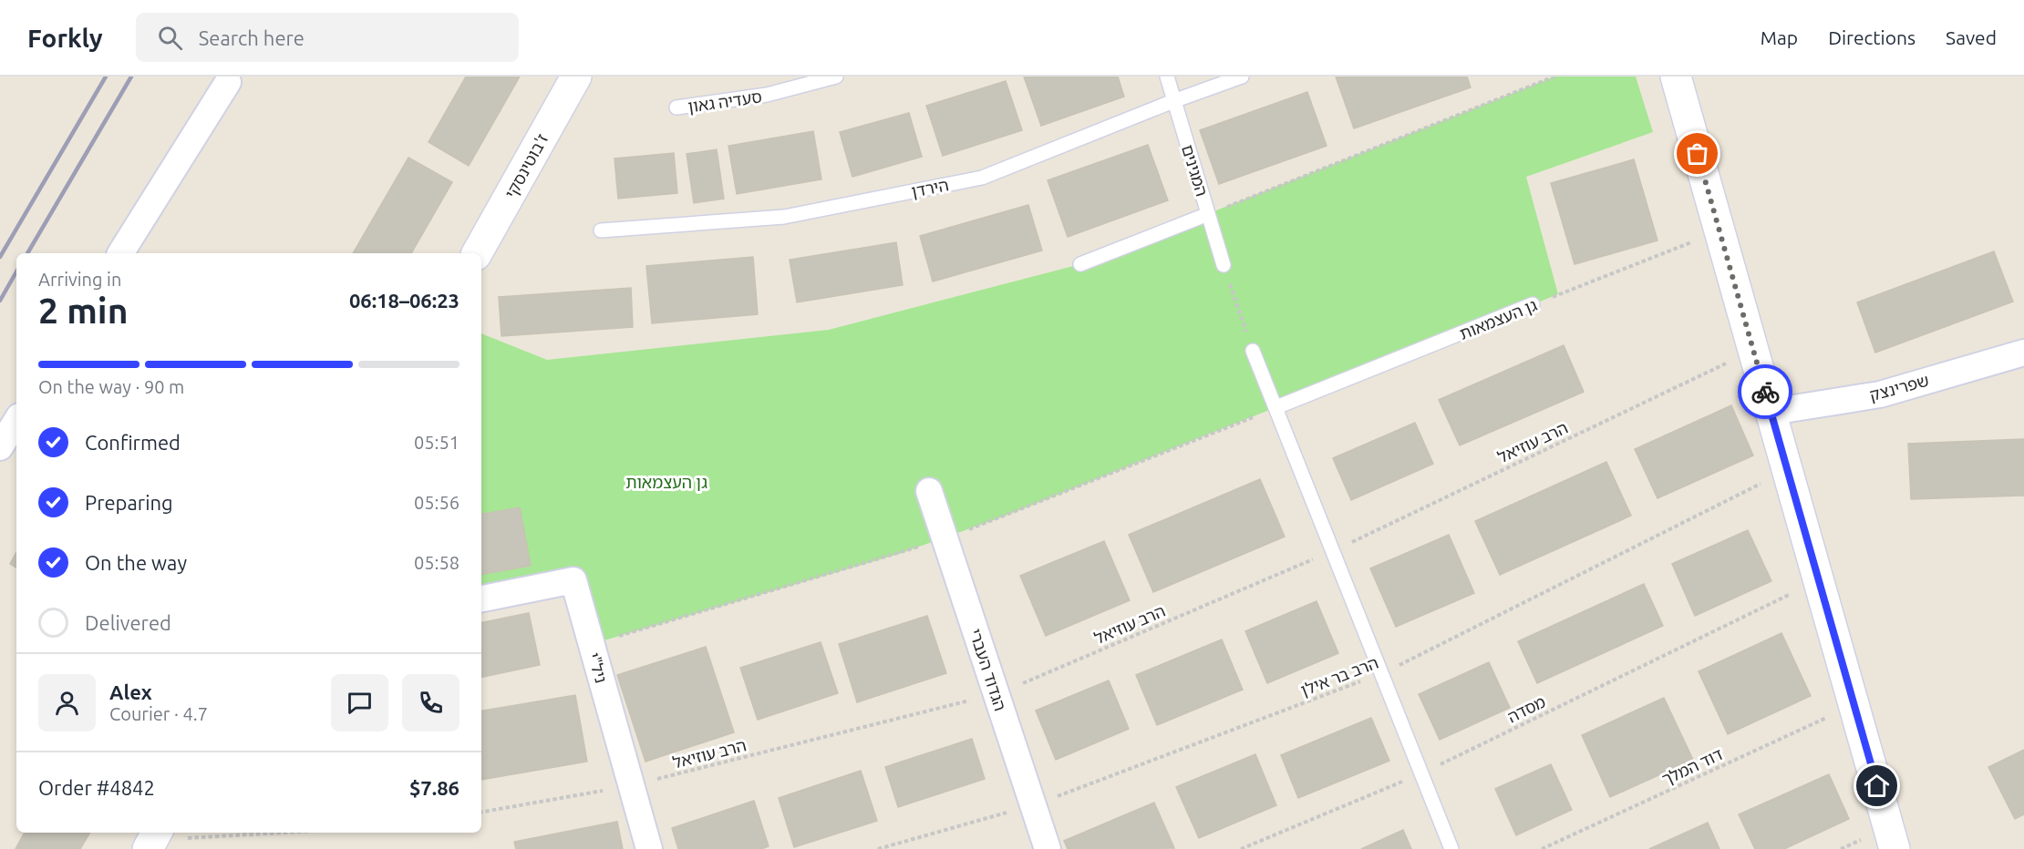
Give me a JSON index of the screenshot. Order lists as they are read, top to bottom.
{
  "streets": {
    "street": [
      "ז'בוטינסקי",
      "שפרינצק",
      "ניל\"י",
      "הגדוד העברי"
    ],
    "lane": [
      "סעדיה גאון",
      "המגינים",
      "הירדן",
      "גן העצמאות"
    ],
    "path": [
      "הרב עוזיאל",
      "הרב בר אילן",
      "מסדה",
      "דוד המלך"
    ]
  },
  "crossings": [
    ["המגינים", "הירדן"],
    ["הרב עוזיאל", "ניל\"י"],
    ["הרב עוזיאל", "הגדוד העברי"],
    ["הגדוד העברי", "הרב בר אילן"]
  ],
  "parks": ["גן העצמאות"],
  "page": {
    "header": "Forkly",
    "search": "Search here",
    "nav": ["Map", "Directions", "Saved"],
    "heading": ["2 min", "Arriving in", "06:18–06:23"],
    "panel": [
      "Alex",
      "Courier · 4.7",
      "Order #4842",
      "$7.86"
    ],
    "bar": "On the way · 90 m",
    "list": [
      ["Confirmed", "05:51"],
      ["Preparing", "05:56"],
      ["On the way", "05:58"],
      "Delivered"
    ]
  }
}
